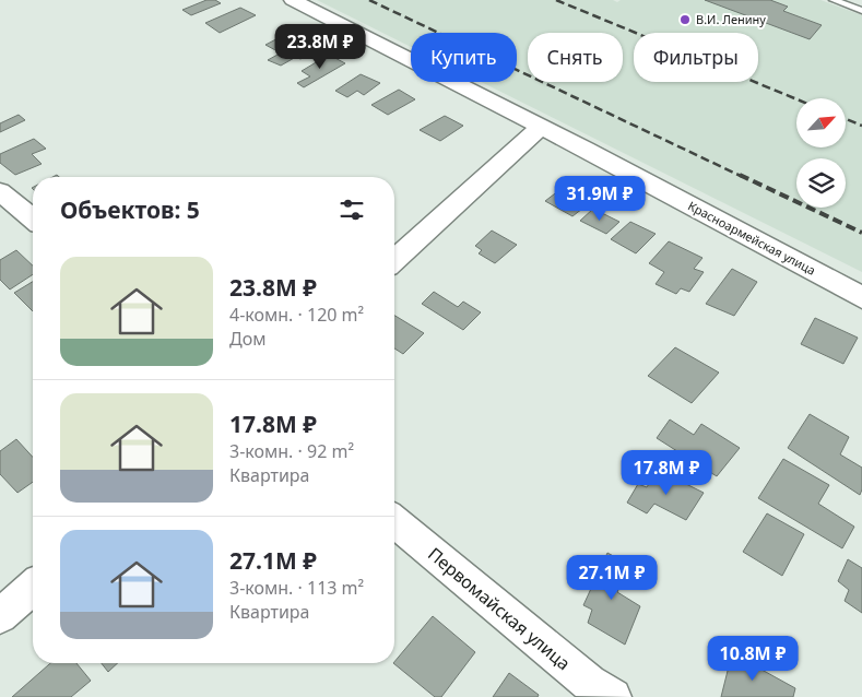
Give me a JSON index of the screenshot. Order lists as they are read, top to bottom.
{
  "streets": {
    "street": ["Красноармейская улица", "Первомайская улица"]
  },
  "places": ["В.И. Ленину"],
  "north": "top right",
  "page": {
    "price": [
      "23.8M ₽",
      "31.9M ₽",
      "17.8M ₽",
      "27.1M ₽",
      "10.8M ₽"
    ],
    "chip": ["Купить", "Снять", "Фильтры"],
    "heading": "Объектов: 5",
    "list": [
      {
        "name": "23.8M ₽",
        "note": "4-комн. · 120 m² · Дом"
      },
      {
        "name": "17.8M ₽",
        "note": "3-комн. · 92 m² · Квартира"
      },
      {
        "name": "27.1M ₽",
        "note": "3-комн. · 113 m² · Квартира"
      }
    ]
  }
}
